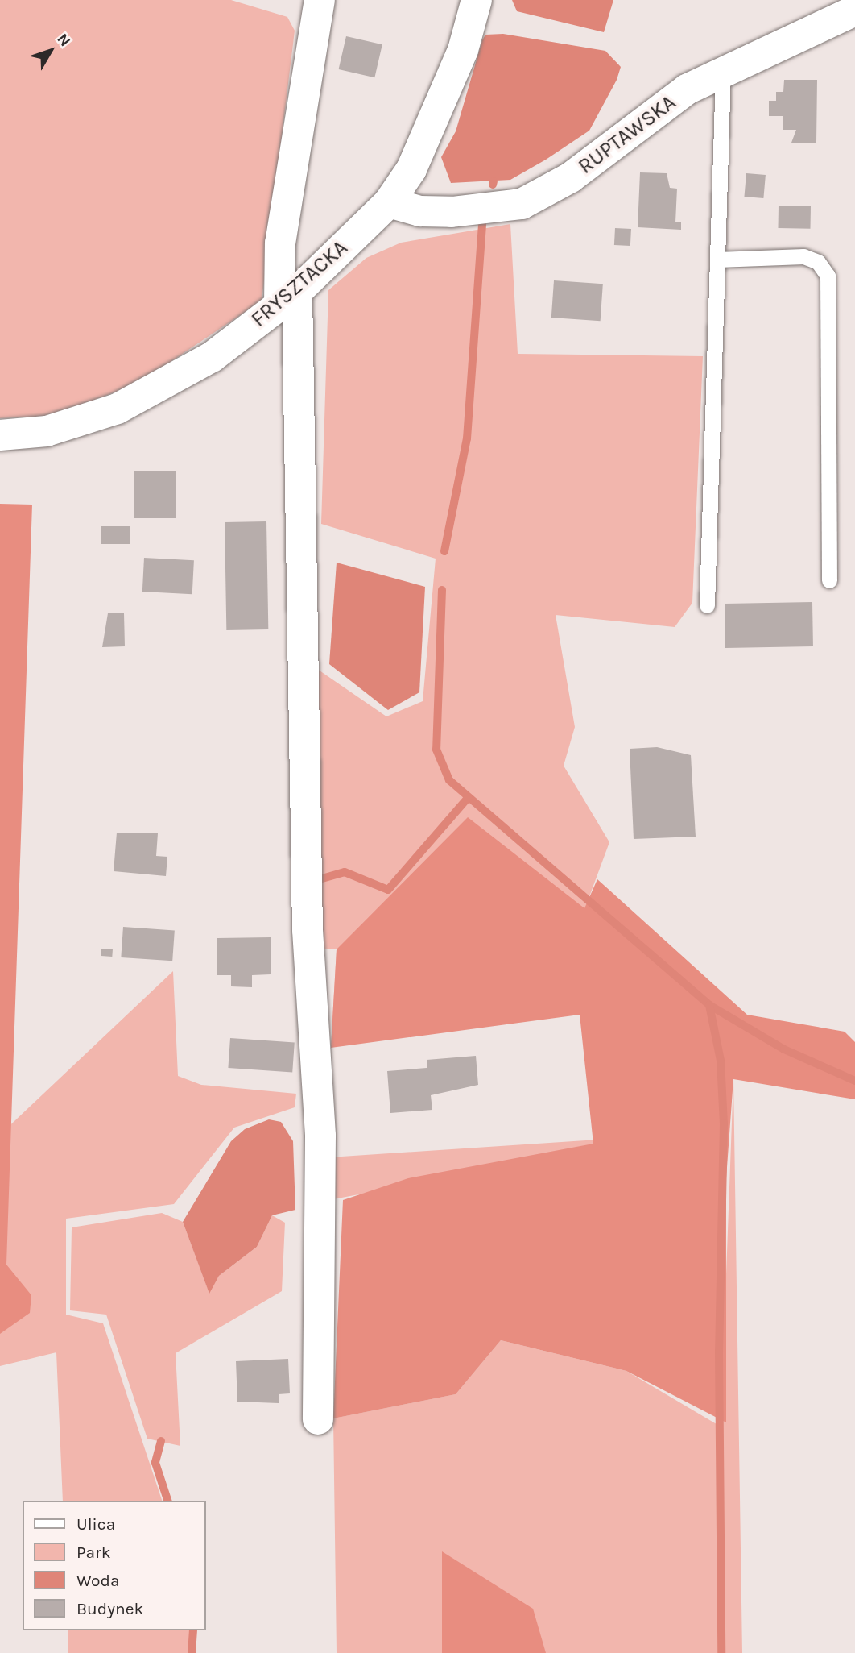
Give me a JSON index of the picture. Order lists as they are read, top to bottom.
{
  "streets": {
    "street": ["RUPTAWSKA", "FRYSZTACKA"]
  },
  "crossings": [
    ["RUPTAWSKA", "FRYSZTACKA"]
  ],
  "legend": [
    "Ulica",
    "Park",
    "Woda",
    "Budynek"
  ],
  "north": "top right"
}
